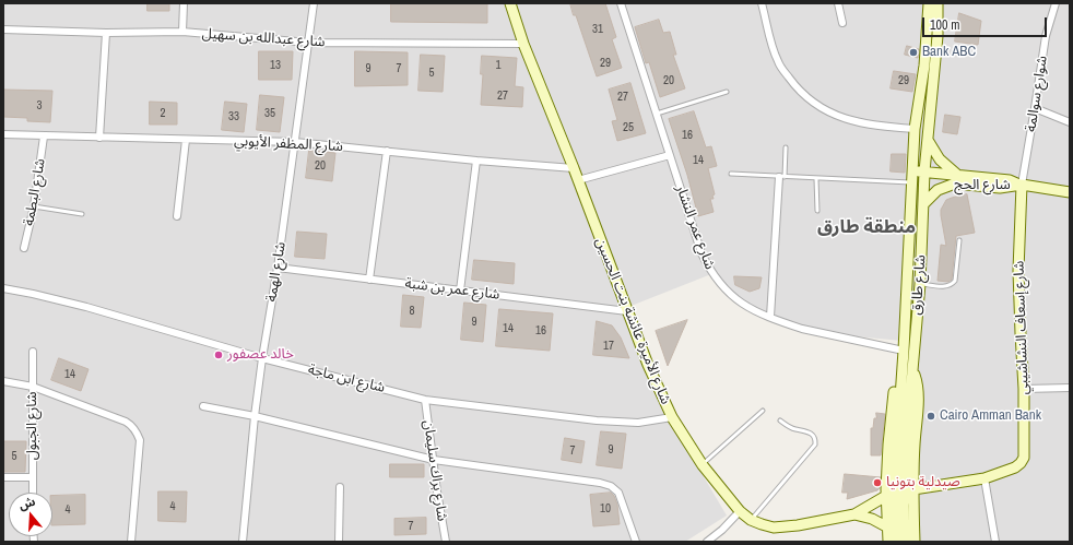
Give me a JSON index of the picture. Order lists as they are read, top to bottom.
{
  "streets": {
    "street": [
      "شارع عبدالله بن سهيل",
      "شوارع سوالمة",
      "شارع المظفر الأيوبي",
      "شارع الحج",
      "شارع البطمة",
      "شارع عمر النشار",
      "شارع الهمة",
      "شارع طارق",
      "شارع عمر بن شبة",
      "شارع الأميرة عائشة بنت الحسين",
      "شارع إسعاف النشاشيبي",
      "شارع ابن ماجة",
      "شارع الجبول",
      "شارع براك سليمان"
    ]
  },
  "crossings": [
    ["شارع عبدالله بن سهيل", "شارع الهمة"],
    ["شارع عبدالله بن سهيل", "شارع الأميرة عائشة بنت الحسين"],
    ["شوارع سوالمة", "شارع الحج"],
    ["شوارع سوالمة", "شارع إسعاف النشاشيبي"],
    ["شارع المظفر الأيوبي", "شارع البطمة"],
    ["شارع المظفر الأيوبي", "شارع الهمة"],
    ["شارع المظفر الأيوبي", "شارع الأميرة عائشة بنت الحسين"],
    ["شارع الحج", "شارع طارق"],
    ["شارع الحج", "شارع إسعاف النشاشيبي"],
    ["شارع عمر النشار", "شارع طارق"],
    ["شارع الهمة", "شارع عمر بن شبة"],
    ["شارع الهمة", "شارع ابن ماجة"],
    ["شارع عمر بن شبة", "شارع الأميرة عائشة بنت الحسين"],
    ["شارع الأميرة عائشة بنت الحسين", "شارع ابن ماجة"],
    ["شارع ابن ماجة", "شارع براك سليمان"]
  ],
  "districts": ["منطقة طارق"],
  "places": [
    "Bank ABC",
    "خالد عصفور",
    "Cairo Amman Bank",
    "صيدلية بتونيا"
  ],
  "house_numbers": [
    "31",
    "29",
    "13",
    "1",
    "9",
    "7",
    "5",
    "20",
    "29",
    "27",
    "27",
    "3",
    "2",
    "35",
    "33",
    "25",
    "16",
    "14",
    "20",
    "8",
    "9",
    "14",
    "16",
    "17",
    "14",
    "9",
    "7",
    "5",
    "4",
    "10",
    "4",
    "7"
  ],
  "scale_bar": "100 m",
  "north": "top"
}
